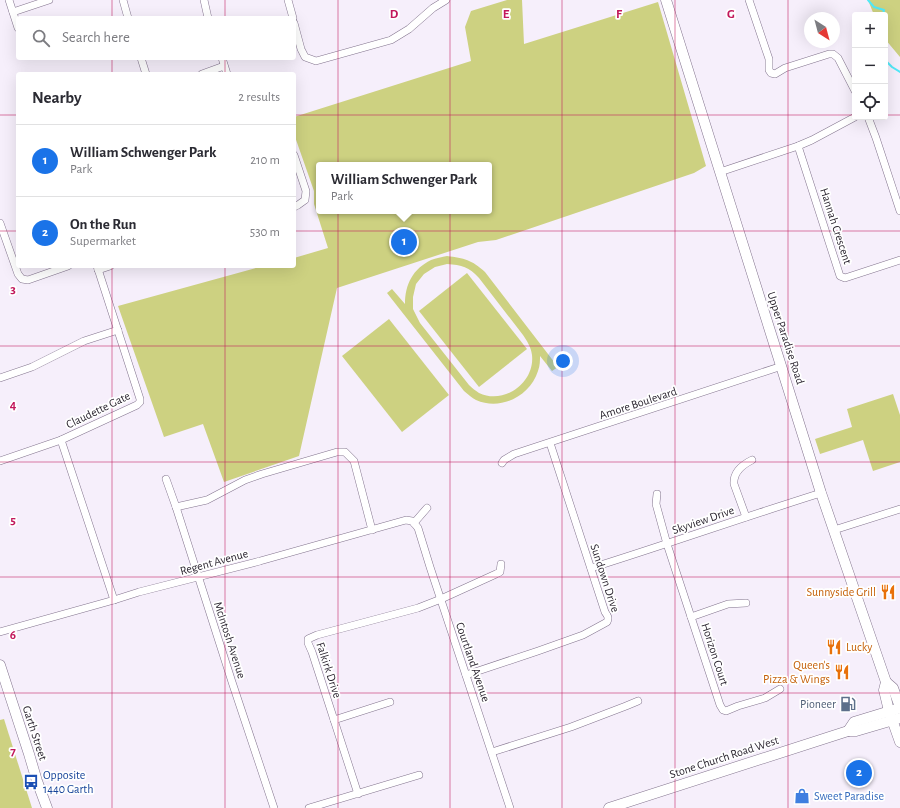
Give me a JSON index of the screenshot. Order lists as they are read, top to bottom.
{
  "streets": {
    "main road": ["Upper Paradise Road", "Garth Street", "Stone Church Road West"],
    "street": [
      "Hannah Crescent",
      "Amore Boulevard",
      "Claudette Gate",
      "Skyview Drive",
      "Regent Avenue",
      "Sundown Drive",
      "McIntosh Avenue",
      "Horizon Court",
      "Courtland Avenue",
      "Falkirk Drive"
    ]
  },
  "crossings": [
    ["Upper Paradise Road", "Amore Boulevard"],
    ["Upper Paradise Road", "Skyview Drive"],
    ["Upper Paradise Road", "Stone Church Road West"],
    ["Amore Boulevard", "Sundown Drive"],
    ["Skyview Drive", "Sundown Drive"],
    ["Skyview Drive", "Horizon Court"],
    ["Regent Avenue", "McIntosh Avenue"],
    ["Regent Avenue", "Courtland Avenue"],
    ["Sundown Drive", "Courtland Avenue"],
    ["Courtland Avenue", "Falkirk Drive"]
  ],
  "places": {
    "restaurant": ["Sunnyside Grill", "Lucky", "Queen's Pizza & Wings"],
    "fuel station": ["Pioneer"],
    "bus stop": ["Opposite 1440 Garth"],
    "shop": ["Sweet Paradise"]
  },
  "north": "bottom right",
  "page": {
    "map_buttons": ["+", "−"],
    "search": "Search here",
    "heading": ["Nearby", "2 results"],
    "list": [
      {
        "mark": "1",
        "name": "William Schwenger Park",
        "note": "Park",
        "value": "210 m"
      },
      {
        "mark": "2",
        "name": "On the Run",
        "note": "Supermarket",
        "value": "530 m"
      }
    ],
    "popup": ["William Schwenger Park", "Park"],
    "pins": ["1", "2"]
  },
  "grid": {
    "columns": [
      "D",
      "E",
      "F",
      "G"
    ],
    "rows": [
      "3",
      "4",
      "5",
      "6",
      "7"
    ]
  }
}
